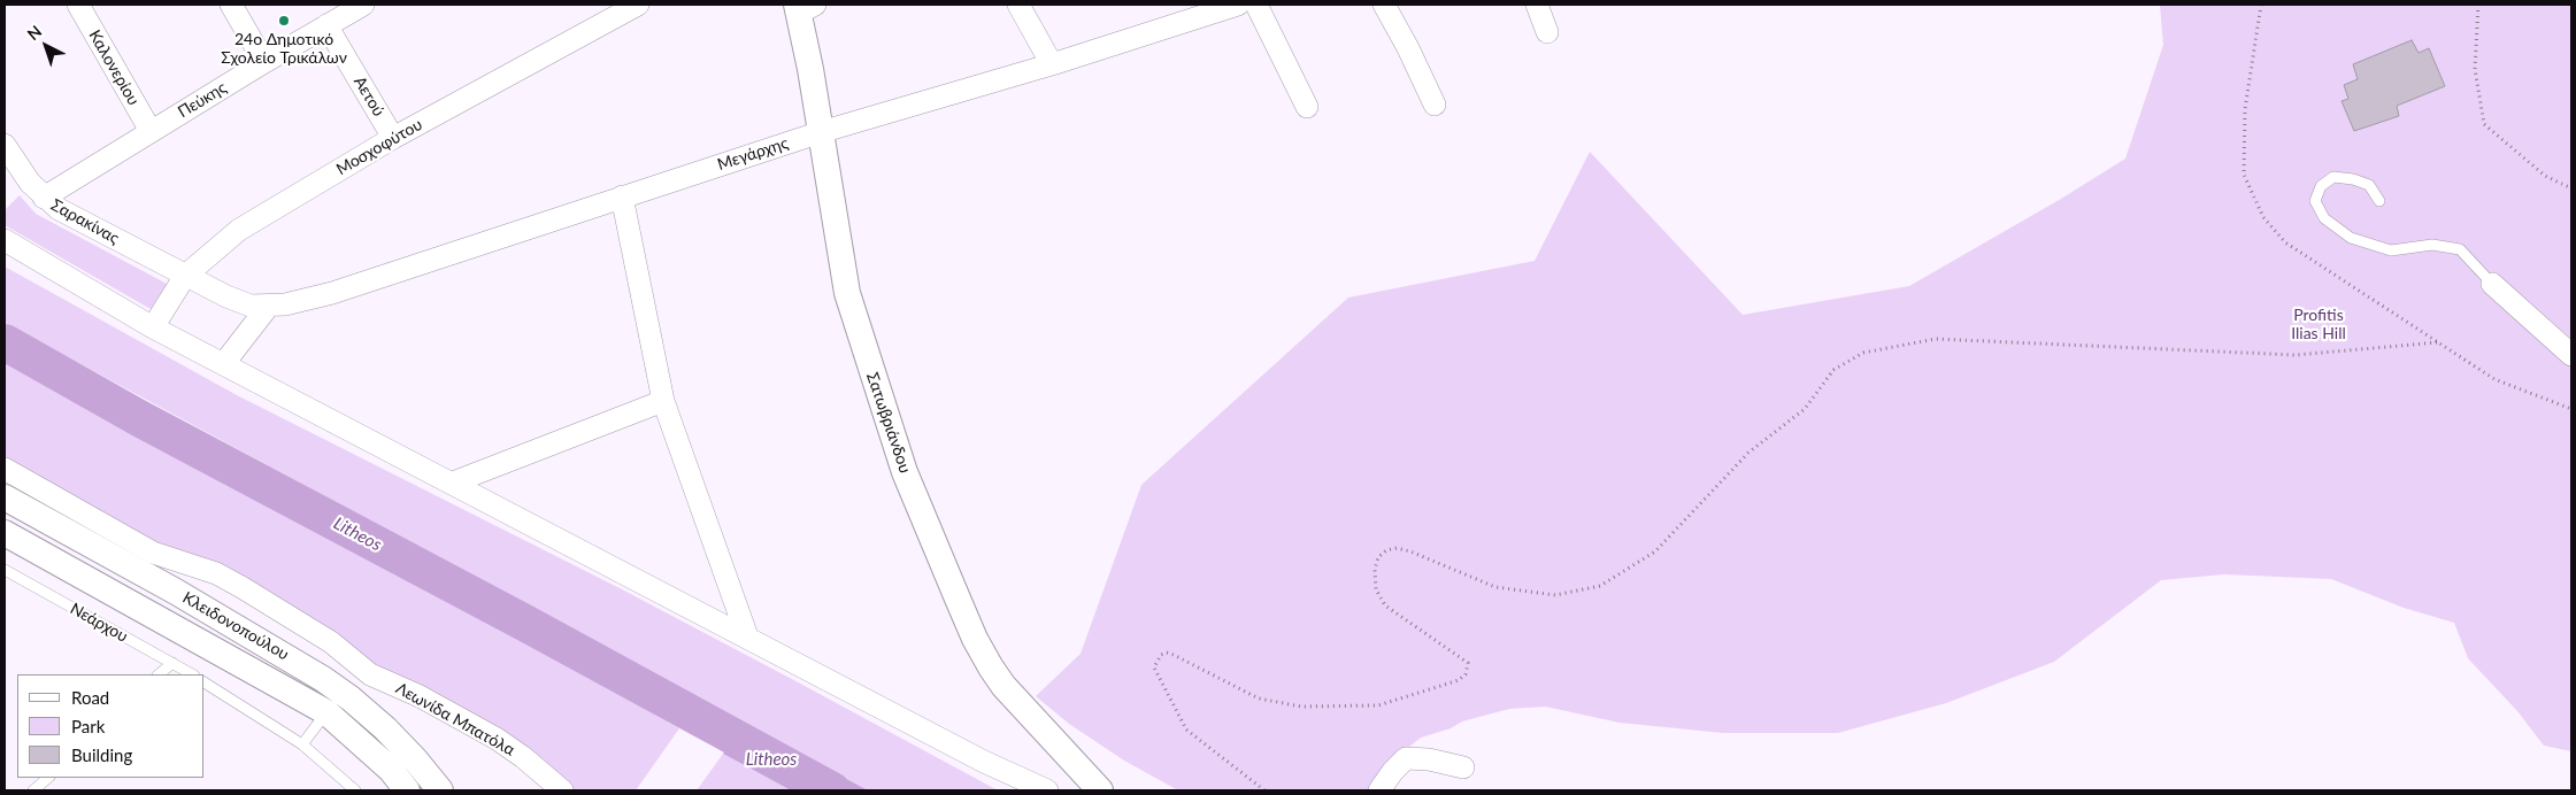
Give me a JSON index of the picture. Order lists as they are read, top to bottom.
{
  "streets": {
    "street": [
      "Καλονερίου",
      "Αετού",
      "Πεύκης",
      "Μοσχοφύτου",
      "Μεγάρχης",
      "Σαρακίνας",
      "Σατωβριάνδου",
      "Κλειδονοπούλου",
      "Λεωνίδα Μπατόλα"
    ],
    "lane": ["Νεάρχου"]
  },
  "crossings": [
    ["Καλονερίου", "Πεύκης"],
    ["Αετού", "Πεύκης"],
    ["Αετού", "Μοσχοφύτου"],
    ["Πεύκης", "Σαρακίνας"],
    ["Μοσχοφύτου", "Μεγάρχης"],
    ["Μοσχοφύτου", "Σαρακίνας"],
    ["Μεγάρχης", "Σαρακίνας"],
    ["Μεγάρχης", "Σατωβριάνδου"],
    ["Κλειδονοπούλου", "Λεωνίδα Μπατόλα"]
  ],
  "water": ["Litheos"],
  "parks": ["Profitis Ilias Hill"],
  "places": ["24ο Δημοτικό Σχολείο Τρικάλων"],
  "legend": ["Road", "Park", "Building"],
  "north": "top left"
}
